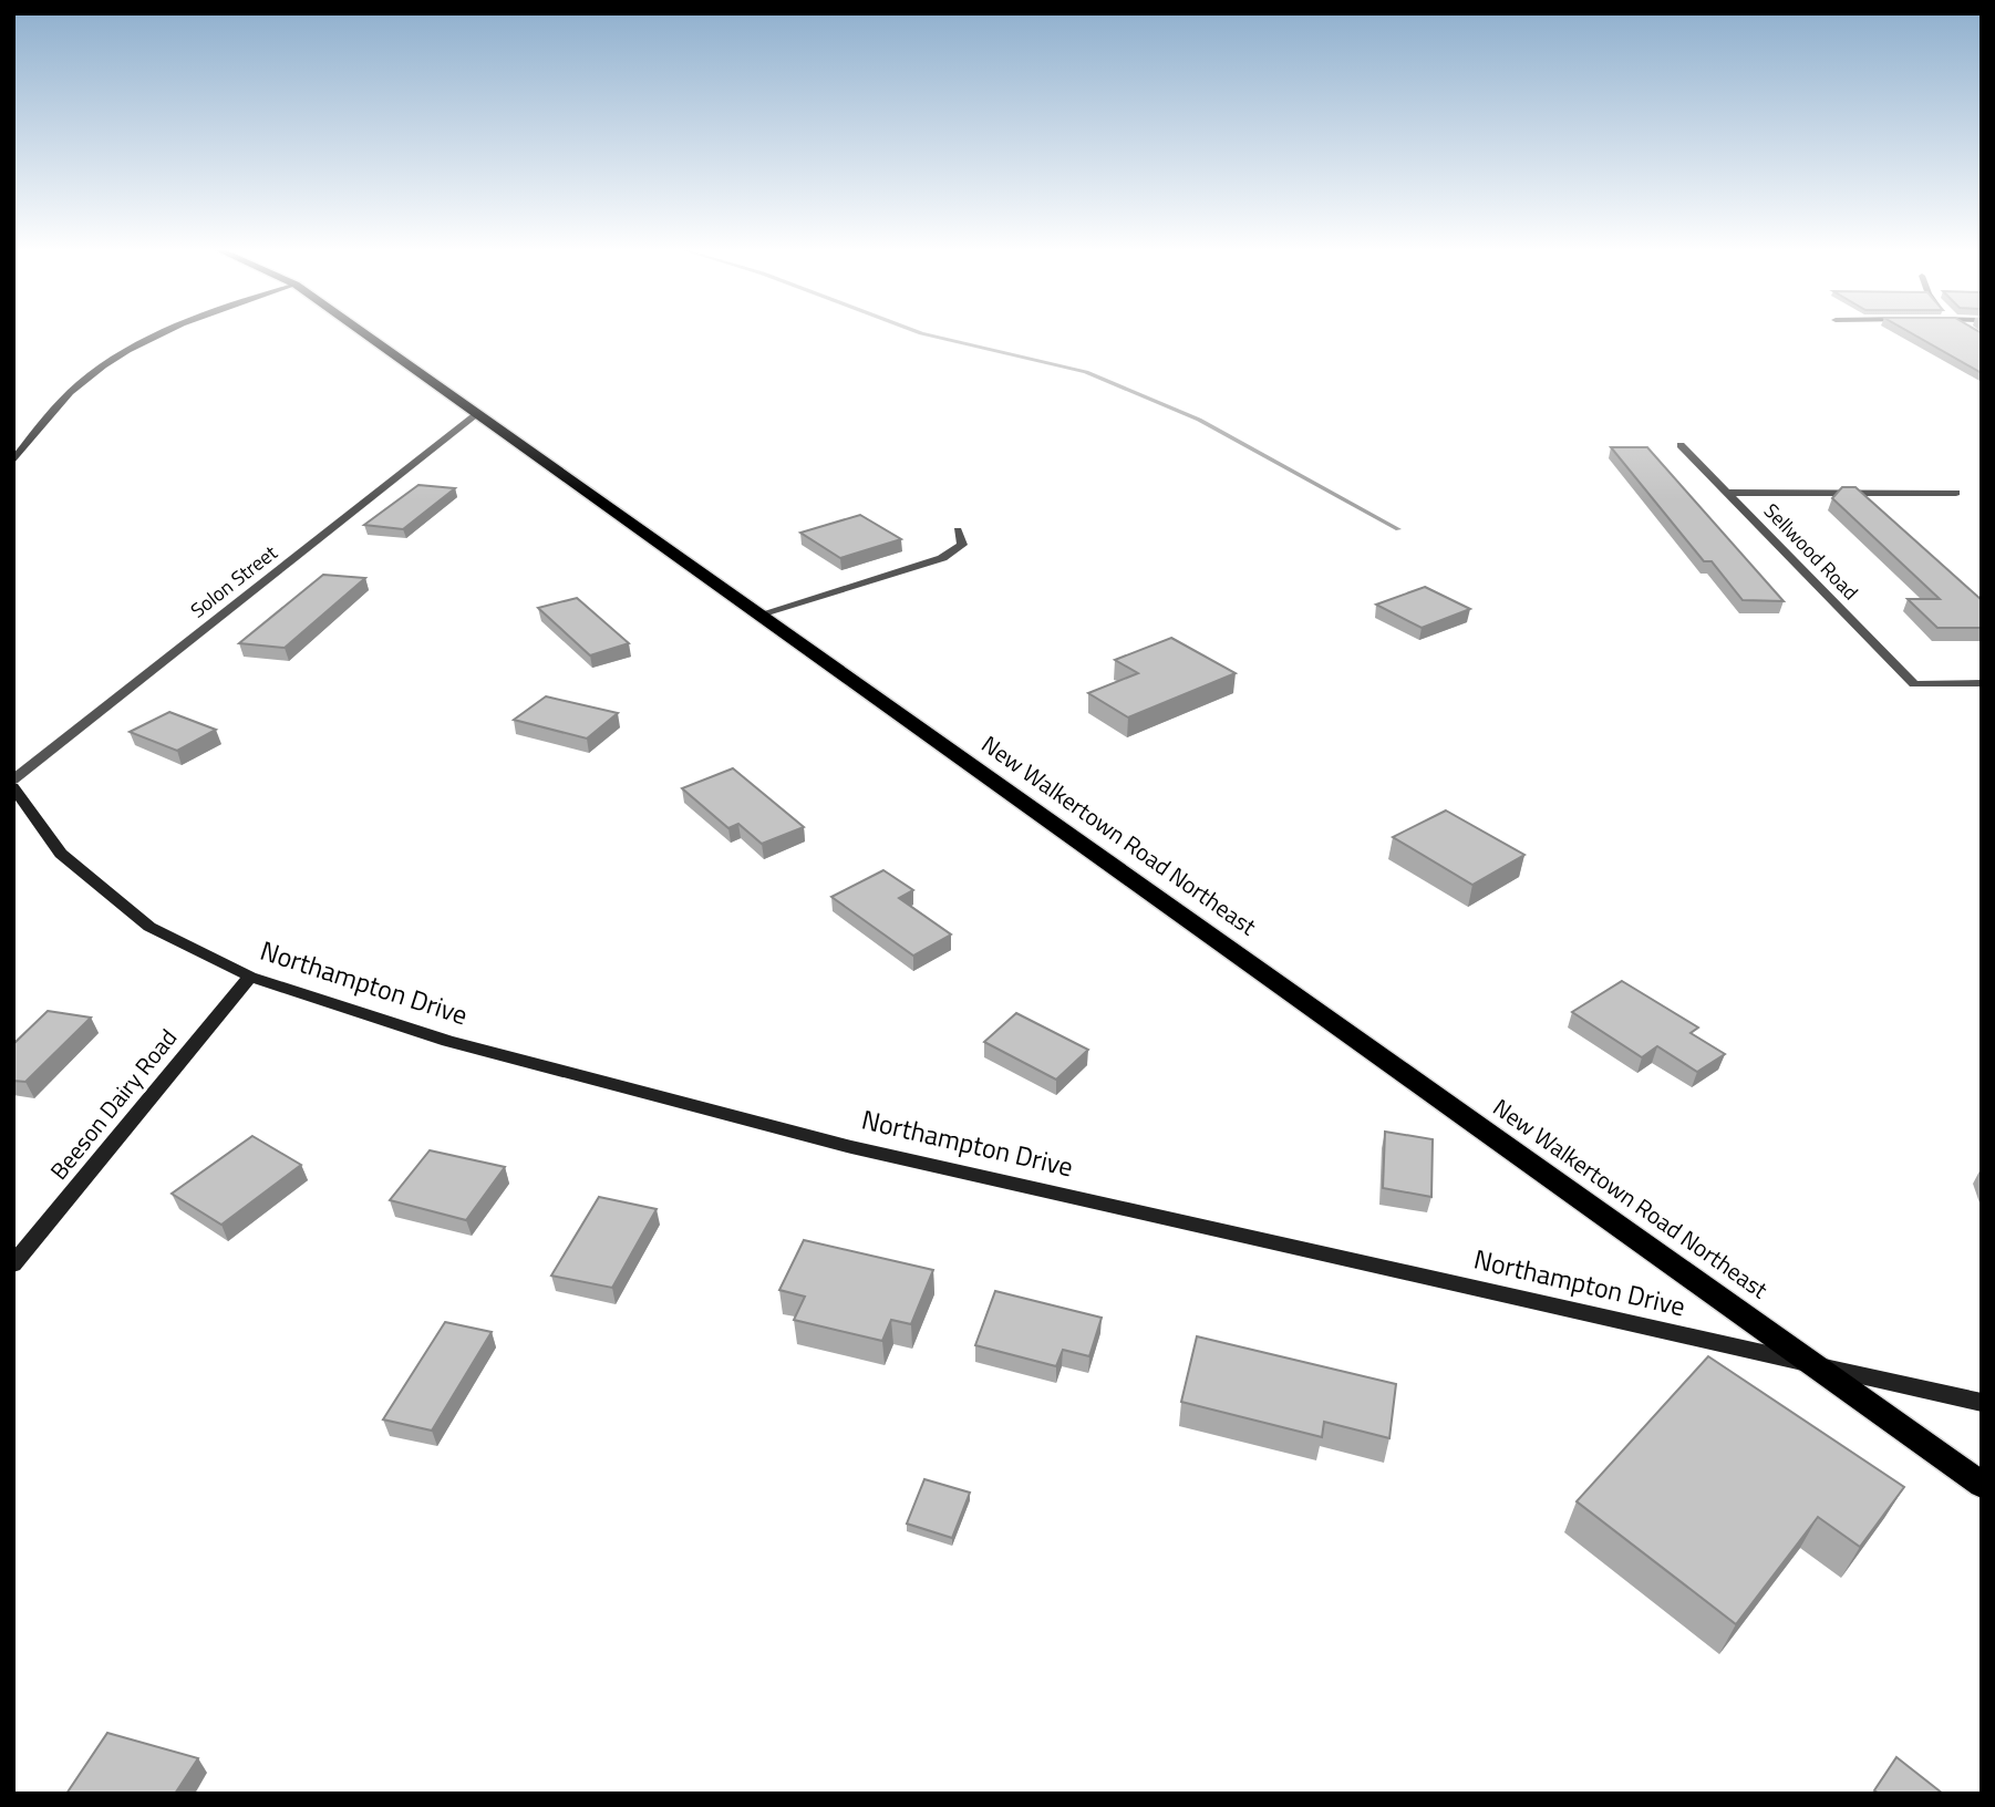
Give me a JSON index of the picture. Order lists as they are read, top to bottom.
{
  "streets": {
    "main road": ["New Walkertown Road Northeast"],
    "street": [
      "Sellwood Road",
      "Solon Street",
      "Northampton Drive",
      "Beeson Dairy Road"
    ]
  },
  "crossings": [
    ["Solon Street", "New Walkertown Road Northeast"],
    ["New Walkertown Road Northeast", "Northampton Drive"],
    ["Northampton Drive", "Beeson Dairy Road"]
  ]
}
